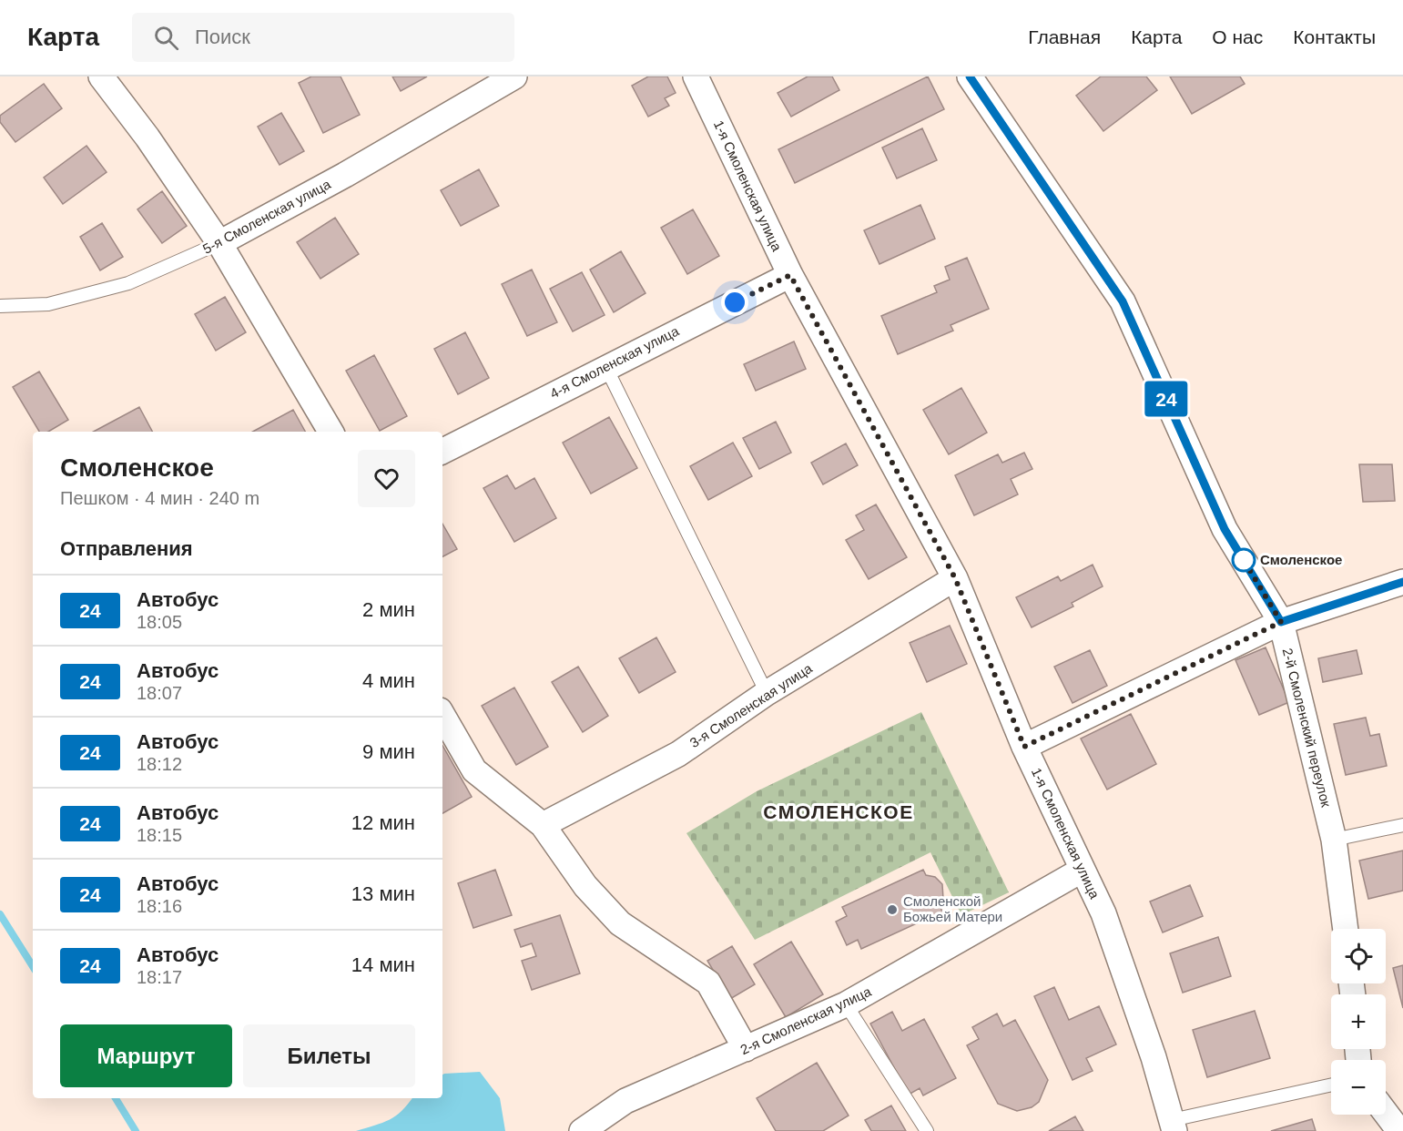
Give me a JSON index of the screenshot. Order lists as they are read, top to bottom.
{
  "streets": {
    "street": [
      "1-я Смоленская улица",
      "5-я Смоленская улица",
      "4-я Смоленская улица",
      "3-я Смоленская улица",
      "2-й Смоленский переулок",
      "2-я Смоленская улица"
    ]
  },
  "crossings": [
    ["1-я Смоленская улица", "4-я Смоленская улица"],
    ["1-я Смоленская улица", "3-я Смоленская улица"],
    ["1-я Смоленская улица", "2-я Смоленская улица"]
  ],
  "districts": ["СМОЛЕНСКОЕ"],
  "places": ["Смоленское", "Смоленской Божьей Матери"],
  "lines": ["bus line 24"],
  "page": {
    "header": "Карта",
    "search": "Поиск",
    "nav": [
      "Главная",
      "Карта",
      "О нас",
      "Контакты"
    ],
    "on_map": "24",
    "heading": [
      ["Смоленское", "Пешком · 4 мин · 240 m"],
      "Отправления"
    ],
    "list": [
      {
        "mark": "24",
        "name": "Автобус",
        "note": "18:05",
        "value": "2 мин"
      },
      {
        "mark": "24",
        "name": "Автобус",
        "note": "18:07",
        "value": "4 мин"
      },
      {
        "mark": "24",
        "name": "Автобус",
        "note": "18:12",
        "value": "9 мин"
      },
      {
        "mark": "24",
        "name": "Автобус",
        "note": "18:15",
        "value": "12 мин"
      },
      {
        "mark": "24",
        "name": "Автобус",
        "note": "18:16",
        "value": "13 мин"
      },
      {
        "mark": "24",
        "name": "Автобус",
        "note": "18:17",
        "value": "14 мин"
      }
    ],
    "map_buttons": ["+", "−"],
    "buttons": ["Маршрут", "Билеты"]
  }
}
